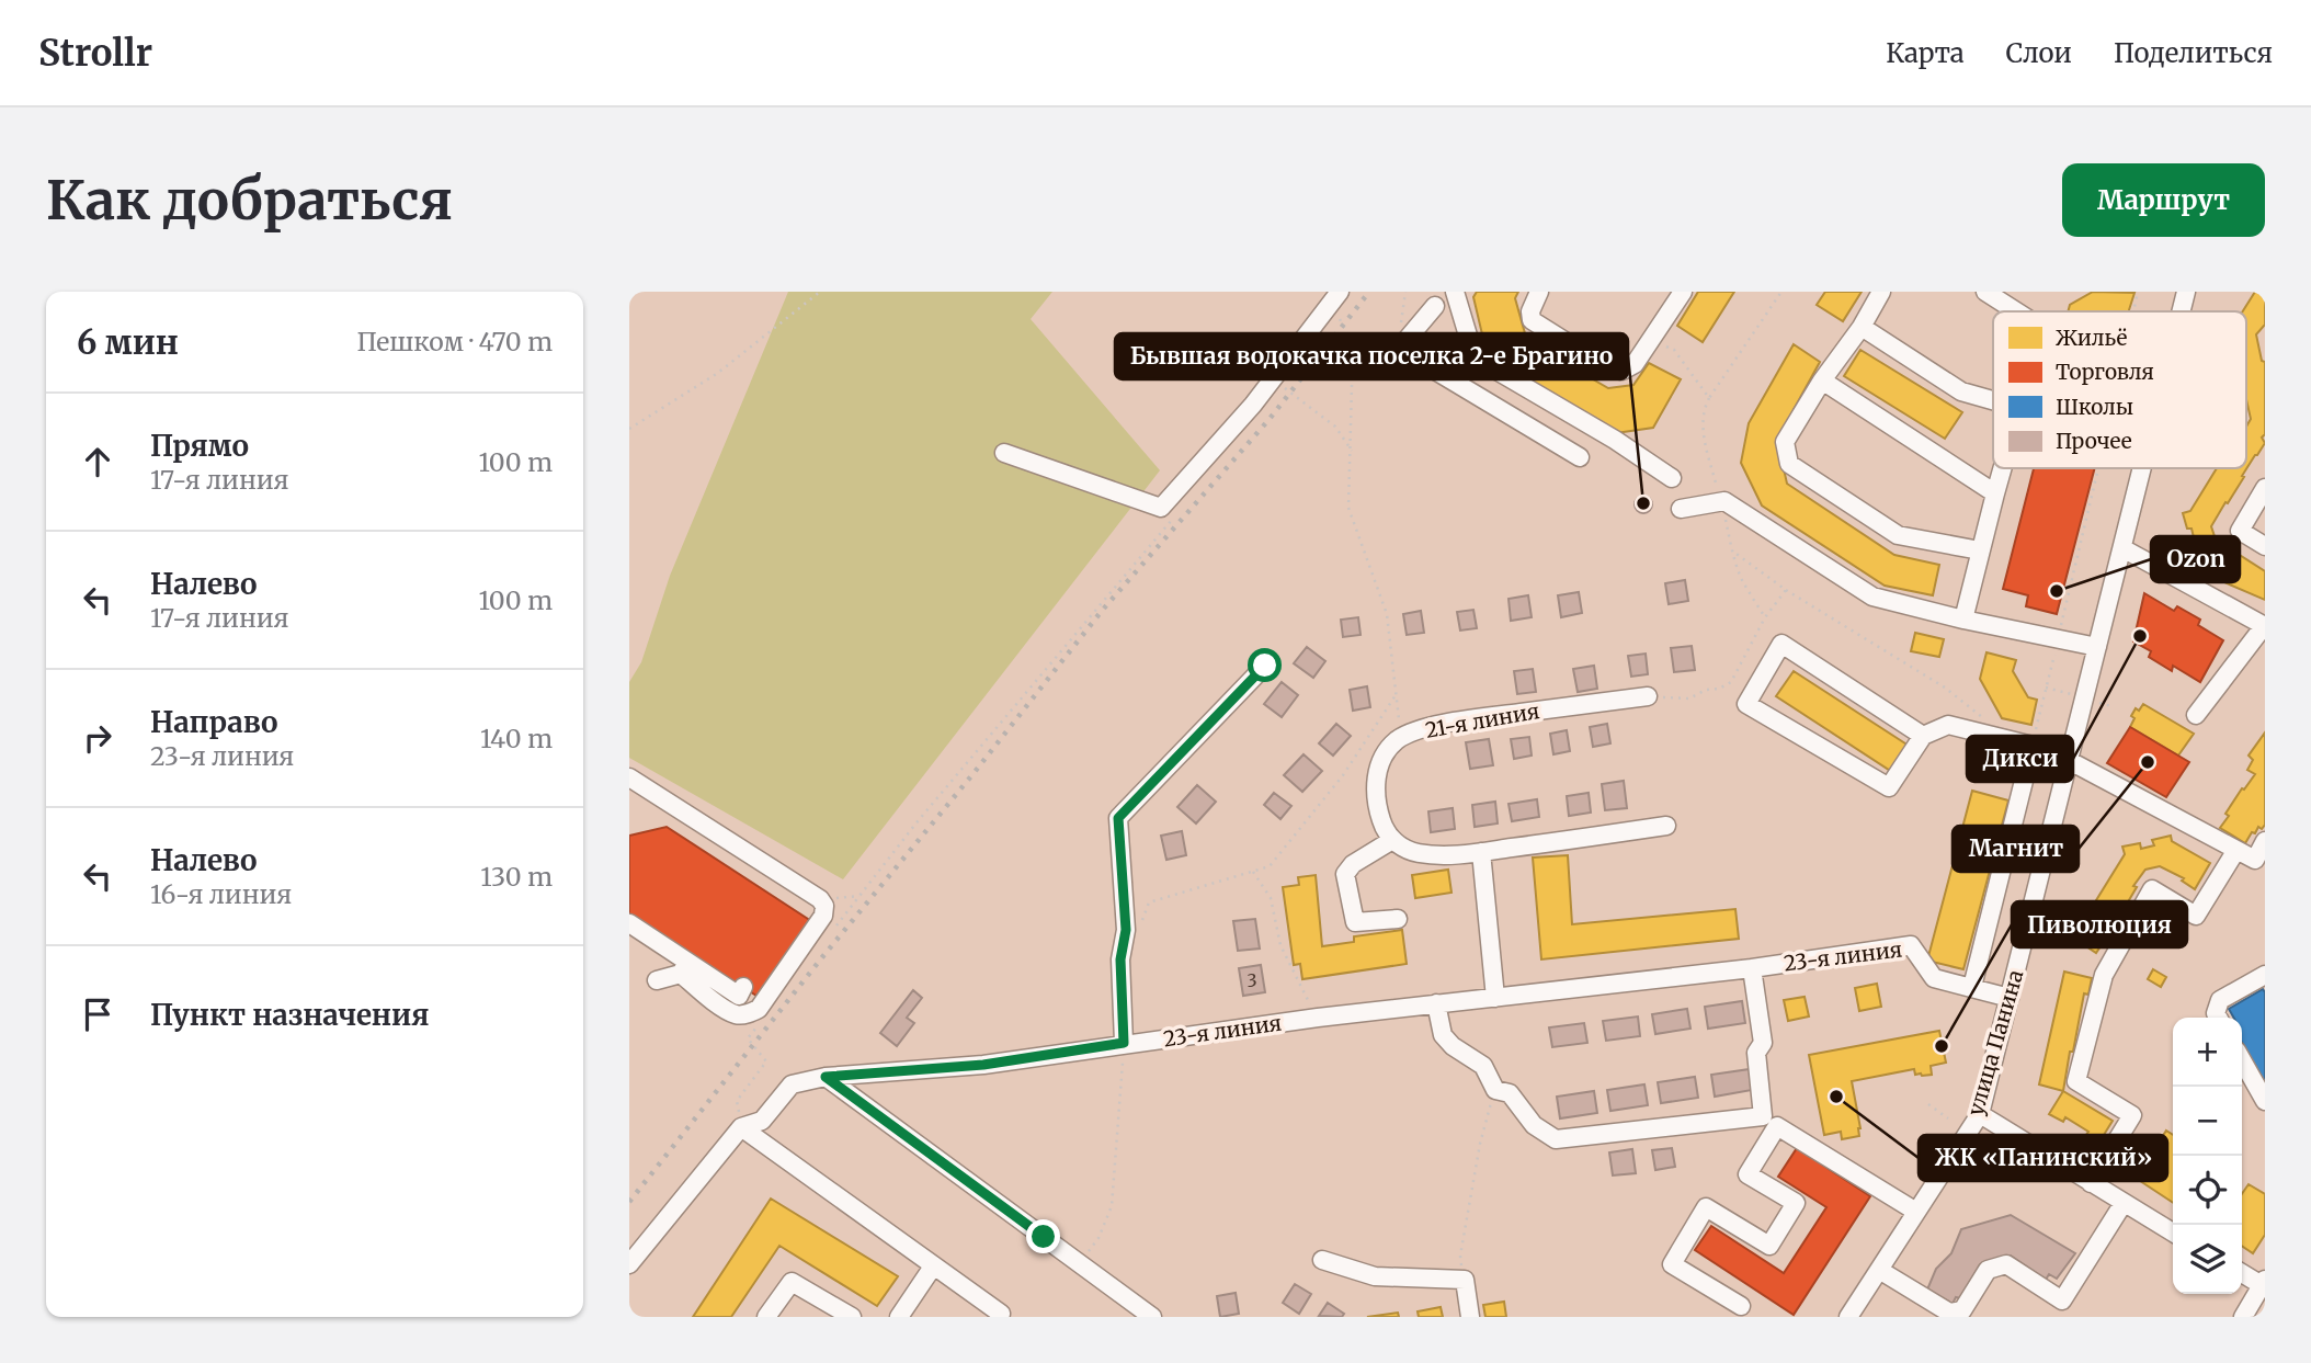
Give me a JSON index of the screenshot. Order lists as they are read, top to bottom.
{
  "streets": {
    "street": ["21-я линия", "23-я линия", "улица Панина"]
  },
  "crossings": [
    ["23-я линия", "улица Панина"]
  ],
  "places": [
    "Бывшая водокачка поселка 2-е Брагино",
    "Ozon",
    "Дикси",
    "Магнит",
    "Пиволюция",
    "ЖК «Панинский»"
  ],
  "house_numbers": ["3"],
  "legend": [
    "Жильё",
    "Торговля",
    "Школы",
    "Прочее"
  ],
  "page": {
    "header": "Strollr",
    "nav": ["Карта", "Слои", "Поделиться"],
    "buttons": "Маршрут",
    "title": "Как добраться",
    "heading": ["6 мин", "Пешком · 470 m"],
    "list": [
      ["Прямо", "17-я линия", "100 m"],
      ["Налево", "17-я линия", "100 m"],
      ["Направо", "23-я линия", "140 m"],
      ["Налево", "16-я линия", "130 m"],
      "Пункт назначения"
    ],
    "map_buttons": ["+", "−"]
  }
}
